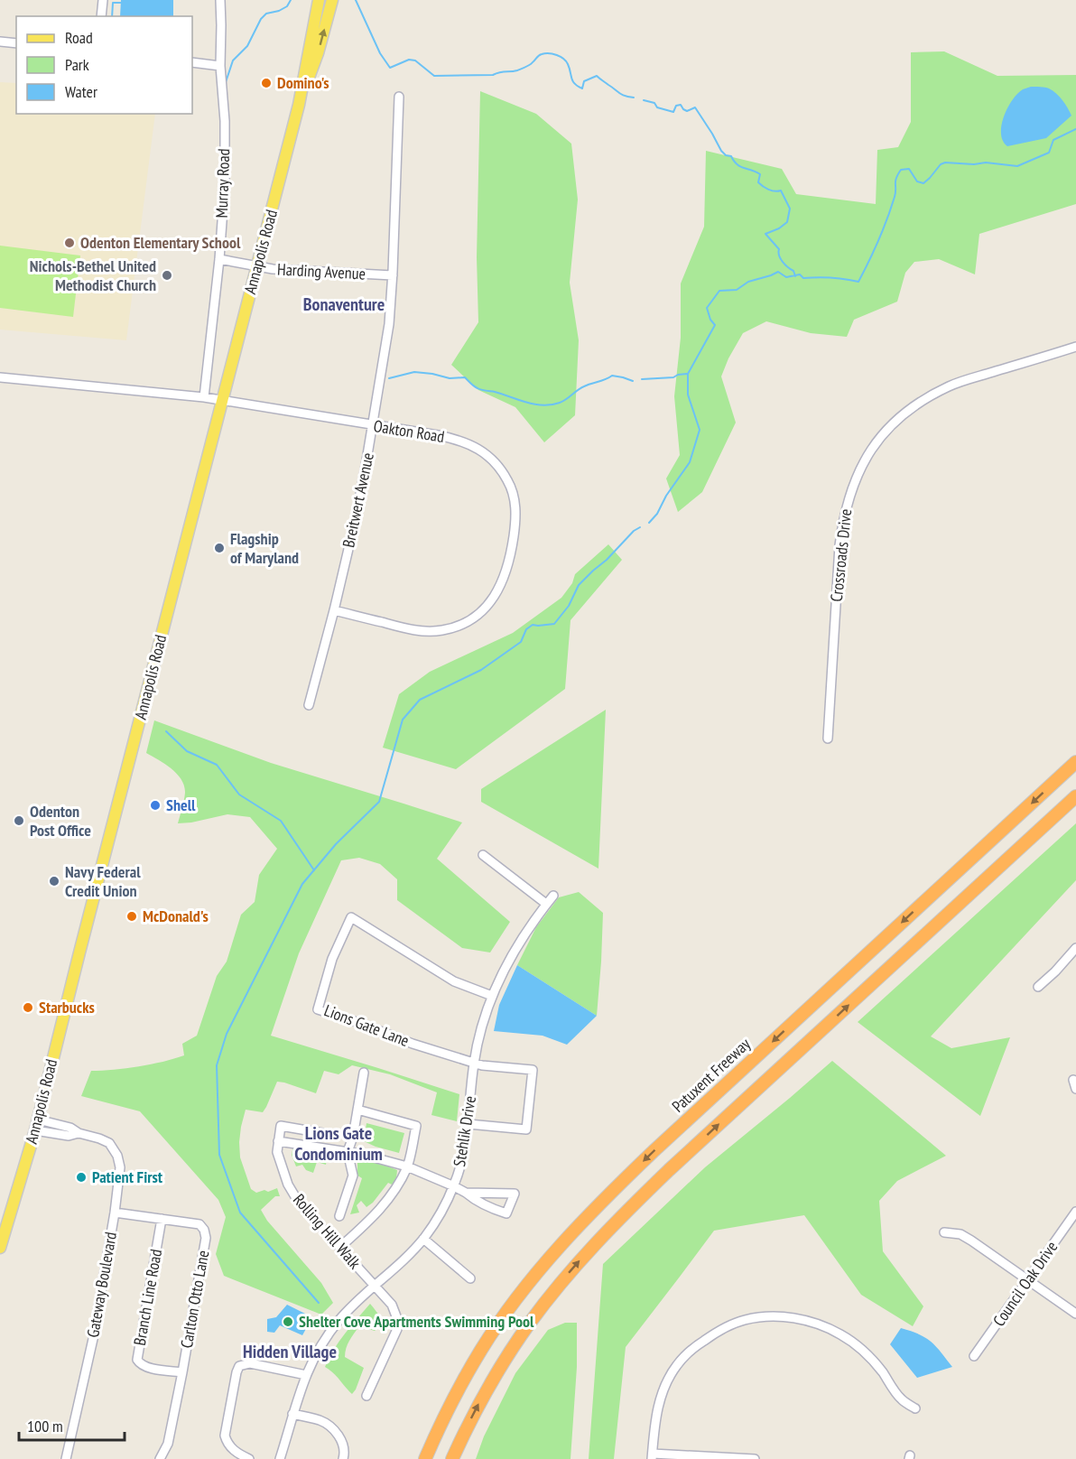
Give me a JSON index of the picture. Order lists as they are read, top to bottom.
{
  "streets": {
    "highway": ["Patuxent Freeway"],
    "main road": ["Annapolis Road"],
    "street": [
      "Murray Road",
      "Harding Avenue",
      "Oakton Road",
      "Breitwert Avenue",
      "Crossroads Drive",
      "Lions Gate Lane",
      "Stehlik Drive",
      "Rolling Hill Walk",
      "Council Oak Drive",
      "Gateway Boulevard",
      "Branch Line Road",
      "Carlton Otto Lane"
    ]
  },
  "crossings": [
    ["Murray Road", "Harding Avenue"],
    ["Murray Road", "Oakton Road"],
    ["Annapolis Road", "Harding Avenue"],
    ["Annapolis Road", "Oakton Road"],
    ["Annapolis Road", "Gateway Boulevard"],
    ["Harding Avenue", "Breitwert Avenue"],
    ["Oakton Road", "Breitwert Avenue"],
    ["Lions Gate Lane", "Stehlik Drive"],
    ["Stehlik Drive", "Rolling Hill Walk"],
    ["Gateway Boulevard", "Carlton Otto Lane"],
    ["Branch Line Road", "Carlton Otto Lane"]
  ],
  "districts": ["Bonaventure", "Lions Gate Condominium", "Hidden Village"],
  "places": [
    "Domino's",
    "Odenton Elementary School",
    "Nichols-Bethel United Methodist Church",
    "Flagship of Maryland",
    "Shell",
    "Odenton Post Office",
    "Navy Federal Credit Union",
    "McDonald's",
    "Starbucks",
    "Patient First",
    "Shelter Cove Apartments Swimming Pool"
  ],
  "legend": ["Road", "Park", "Water"],
  "scale_bar": "100 m"
}
